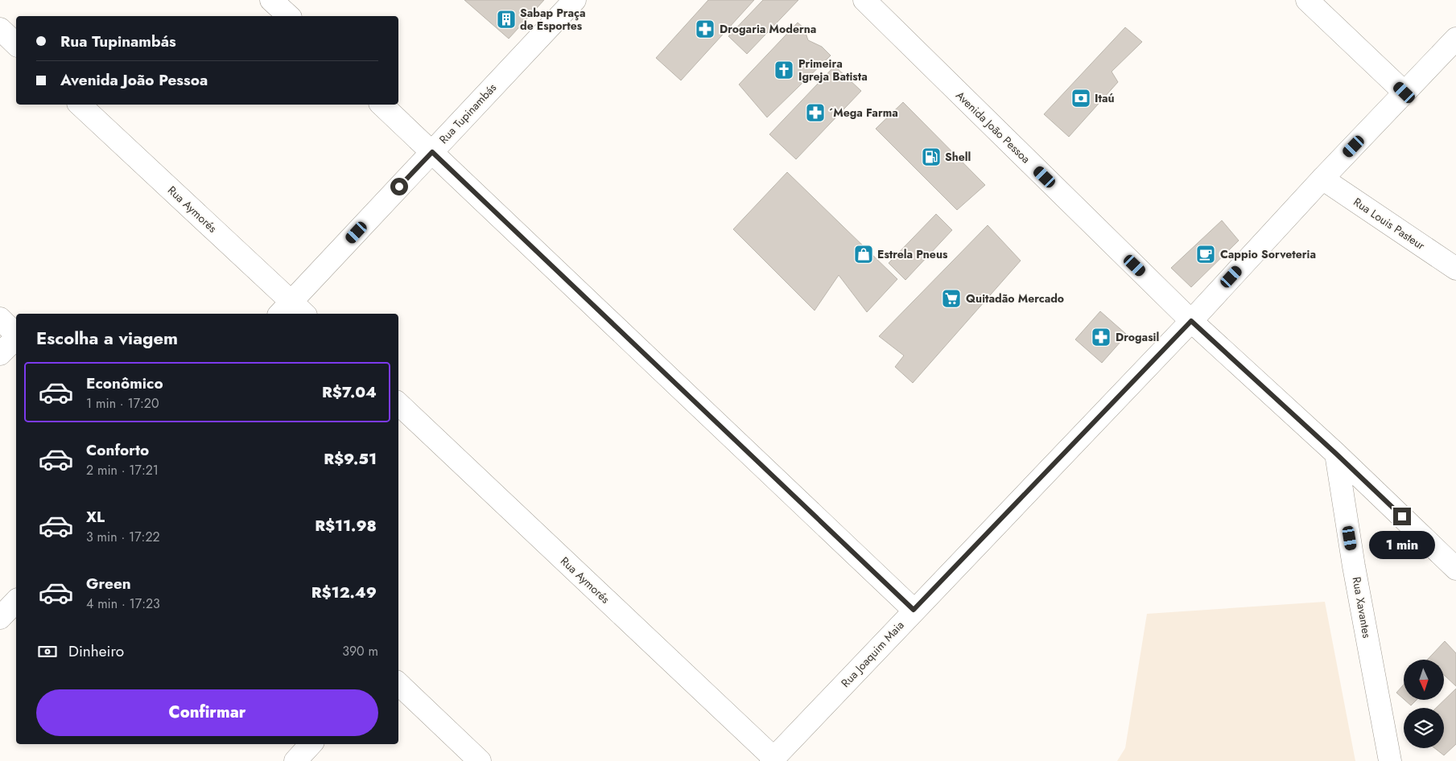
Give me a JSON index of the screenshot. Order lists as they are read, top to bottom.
{
  "streets": {
    "street": [
      "Rua Tupinambás",
      "Avenida João Pessoa",
      "Rua Aymorés",
      "Rua Louis Pasteur",
      "Rua Xavantes",
      "Rua Joaquim Maia"
    ]
  },
  "crossings": [
    ["Rua Tupinambás", "Rua Aymorés"],
    ["Avenida João Pessoa", "Rua Xavantes"],
    ["Avenida João Pessoa", "Rua Joaquim Maia"],
    ["Rua Aymorés", "Rua Joaquim Maia"],
    ["Rua Louis Pasteur", "Rua Joaquim Maia"]
  ],
  "places": {
    "building": ["Sabap Praça de Esportes"],
    "pharmacy": ["Drogaria Moderna", "´Mega Farma", "Drogasil"],
    "church": ["Primeira Igreja Batista"],
    "bank": ["Itaú"],
    "fuel station": ["Shell"],
    "shop": ["Estrela Pneus"],
    "cafe": ["Cappio Sorveteria"],
    "supermarket": ["Quitadão Mercado"]
  },
  "north": "bottom",
  "page": {
    "banner": ["Rua Tupinambás", "Avenida João Pessoa"],
    "heading": "Escolha a viagem",
    "list": [
      {
        "name": "Econômico",
        "note": "1 min · 17:20",
        "value": "R$7.04"
      },
      {
        "name": "Conforto",
        "note": "2 min · 17:21",
        "value": "R$9.51"
      },
      {
        "name": "XL",
        "note": "3 min · 17:22",
        "value": "R$11.98"
      },
      {
        "name": "Green",
        "note": "4 min · 17:23",
        "value": "R$12.49"
      }
    ],
    "bubble": "1 min",
    "pay": ["Dinheiro", "390 m"],
    "buttons": "Confirmar"
  }
}
